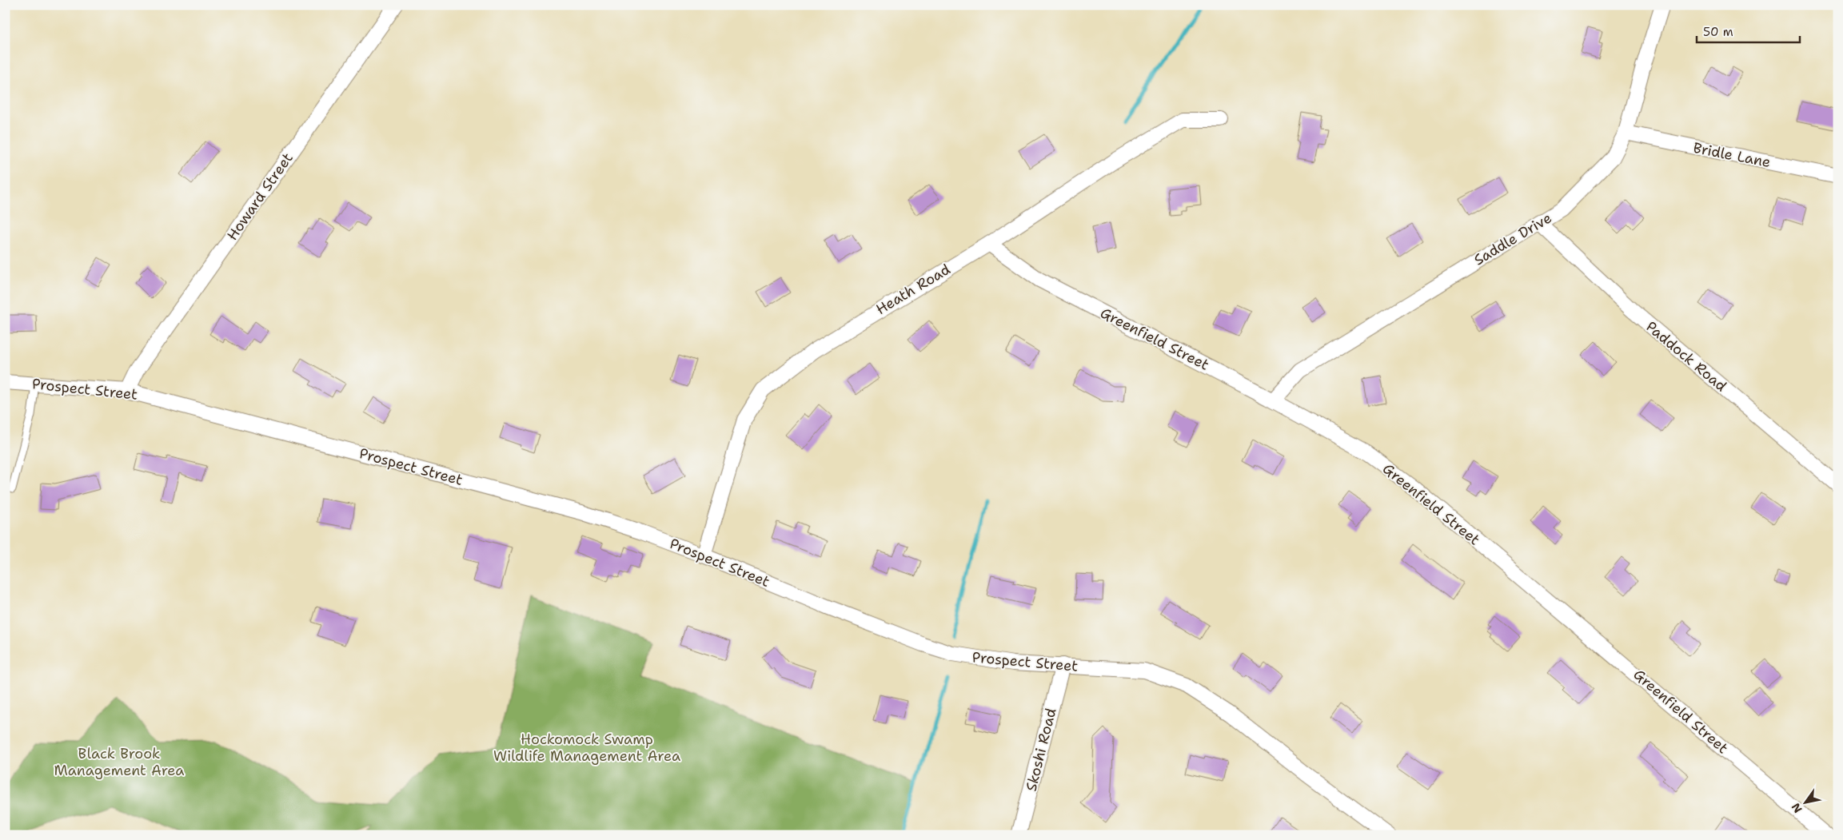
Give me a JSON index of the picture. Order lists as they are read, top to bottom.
{
  "streets": {
    "street": [
      "Bridle Lane",
      "Howard Street",
      "Saddle Drive",
      "Heath Road",
      "Greenfield Street",
      "Paddock Road",
      "Prospect Street",
      "Skoshi Road"
    ]
  },
  "crossings": [
    ["Bridle Lane", "Saddle Drive"],
    ["Howard Street", "Prospect Street"],
    ["Saddle Drive", "Greenfield Street"],
    ["Saddle Drive", "Paddock Road"],
    ["Heath Road", "Greenfield Street"],
    ["Heath Road", "Prospect Street"],
    ["Prospect Street", "Skoshi Road"]
  ],
  "parks": ["Hockomock Swamp Wildlife Management Area", "Black Brook Management Area"],
  "scale_bar": "50 m",
  "north": "bottom left"
}
